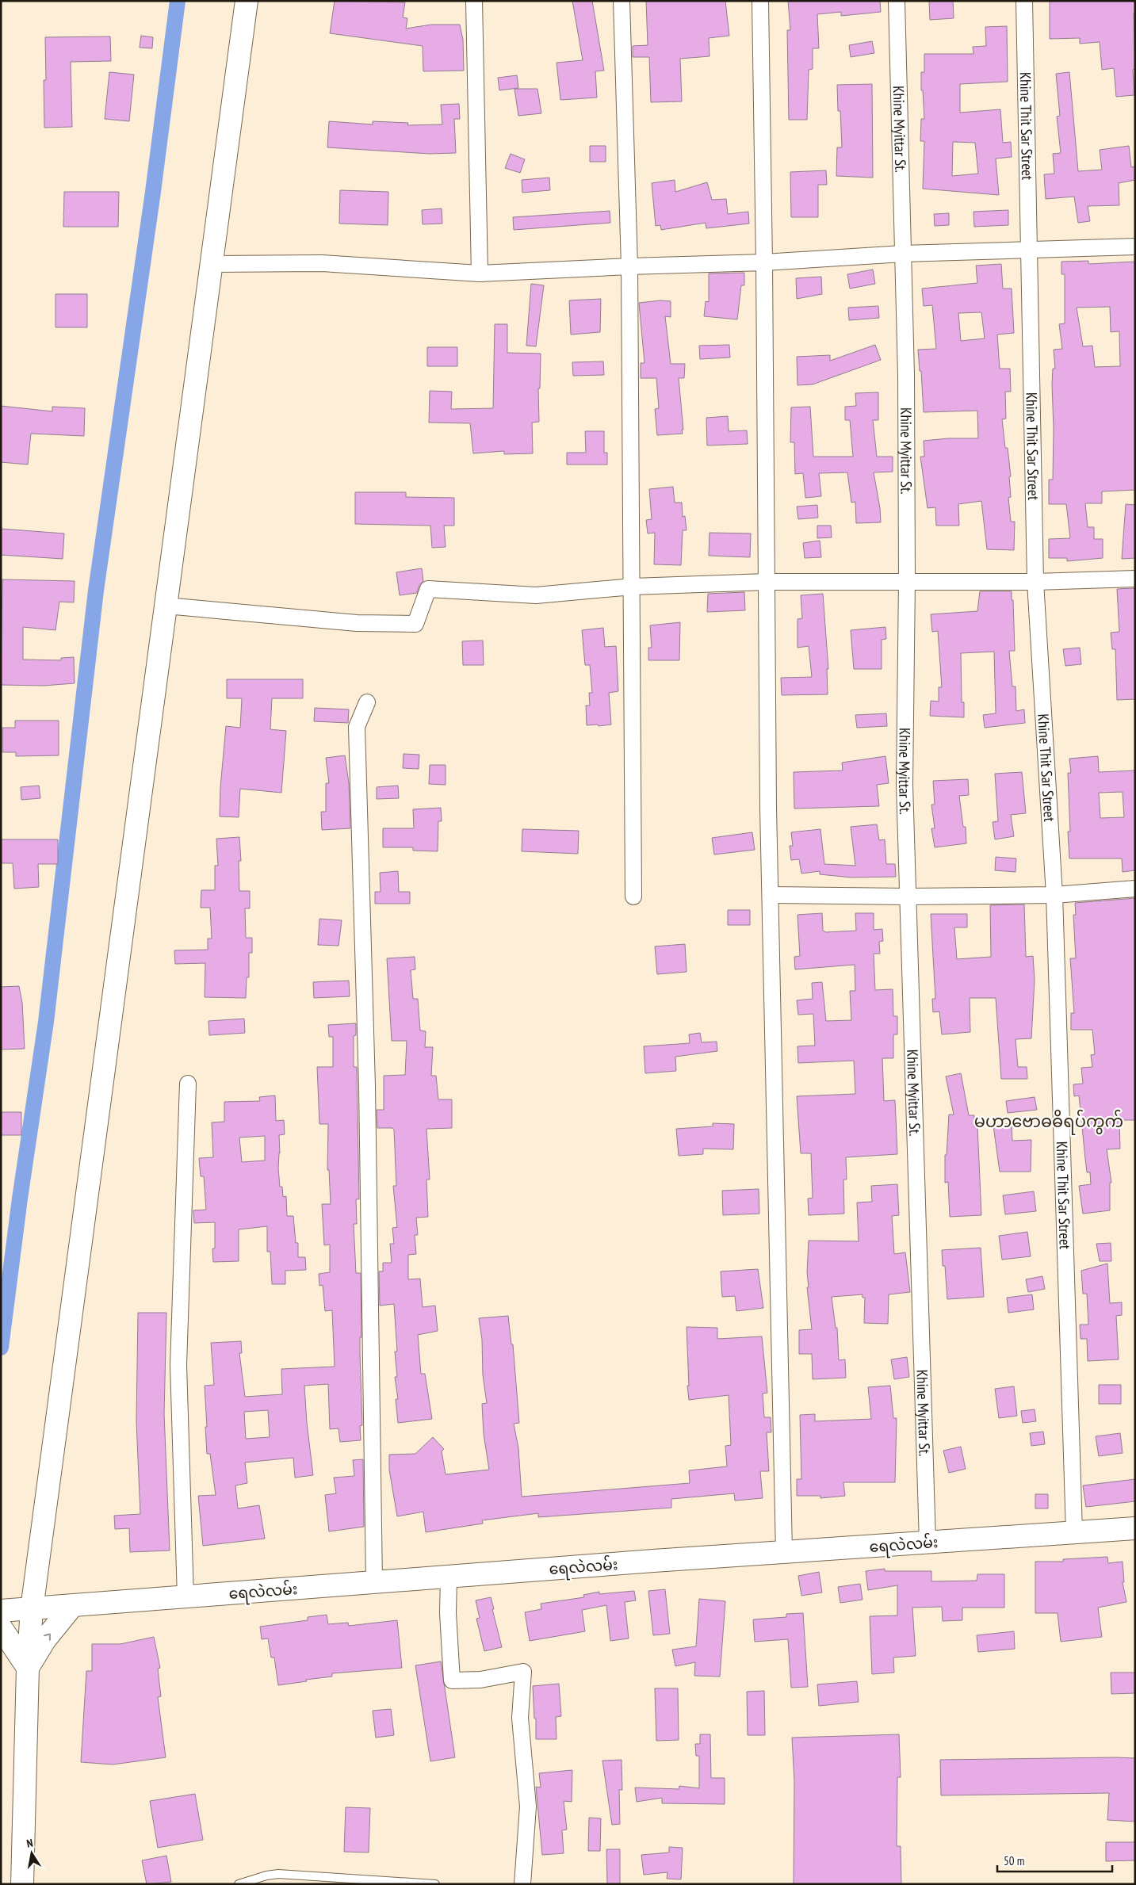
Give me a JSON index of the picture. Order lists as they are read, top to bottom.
{
  "streets": {
    "main road": ["ရေလဲလမ်း"],
    "street": ["Khine Thit Sar Street", "Khine Myittar St."]
  },
  "crossings": [
    ["Khine Thit Sar Street", "ရေလဲလမ်း"],
    ["Khine Myittar St.", "ရေလဲလမ်း"]
  ],
  "districts": ["မဟာဗောဓဓိရပ်ကွက်"],
  "scale_bar": "50 m",
  "north": "top"
}
